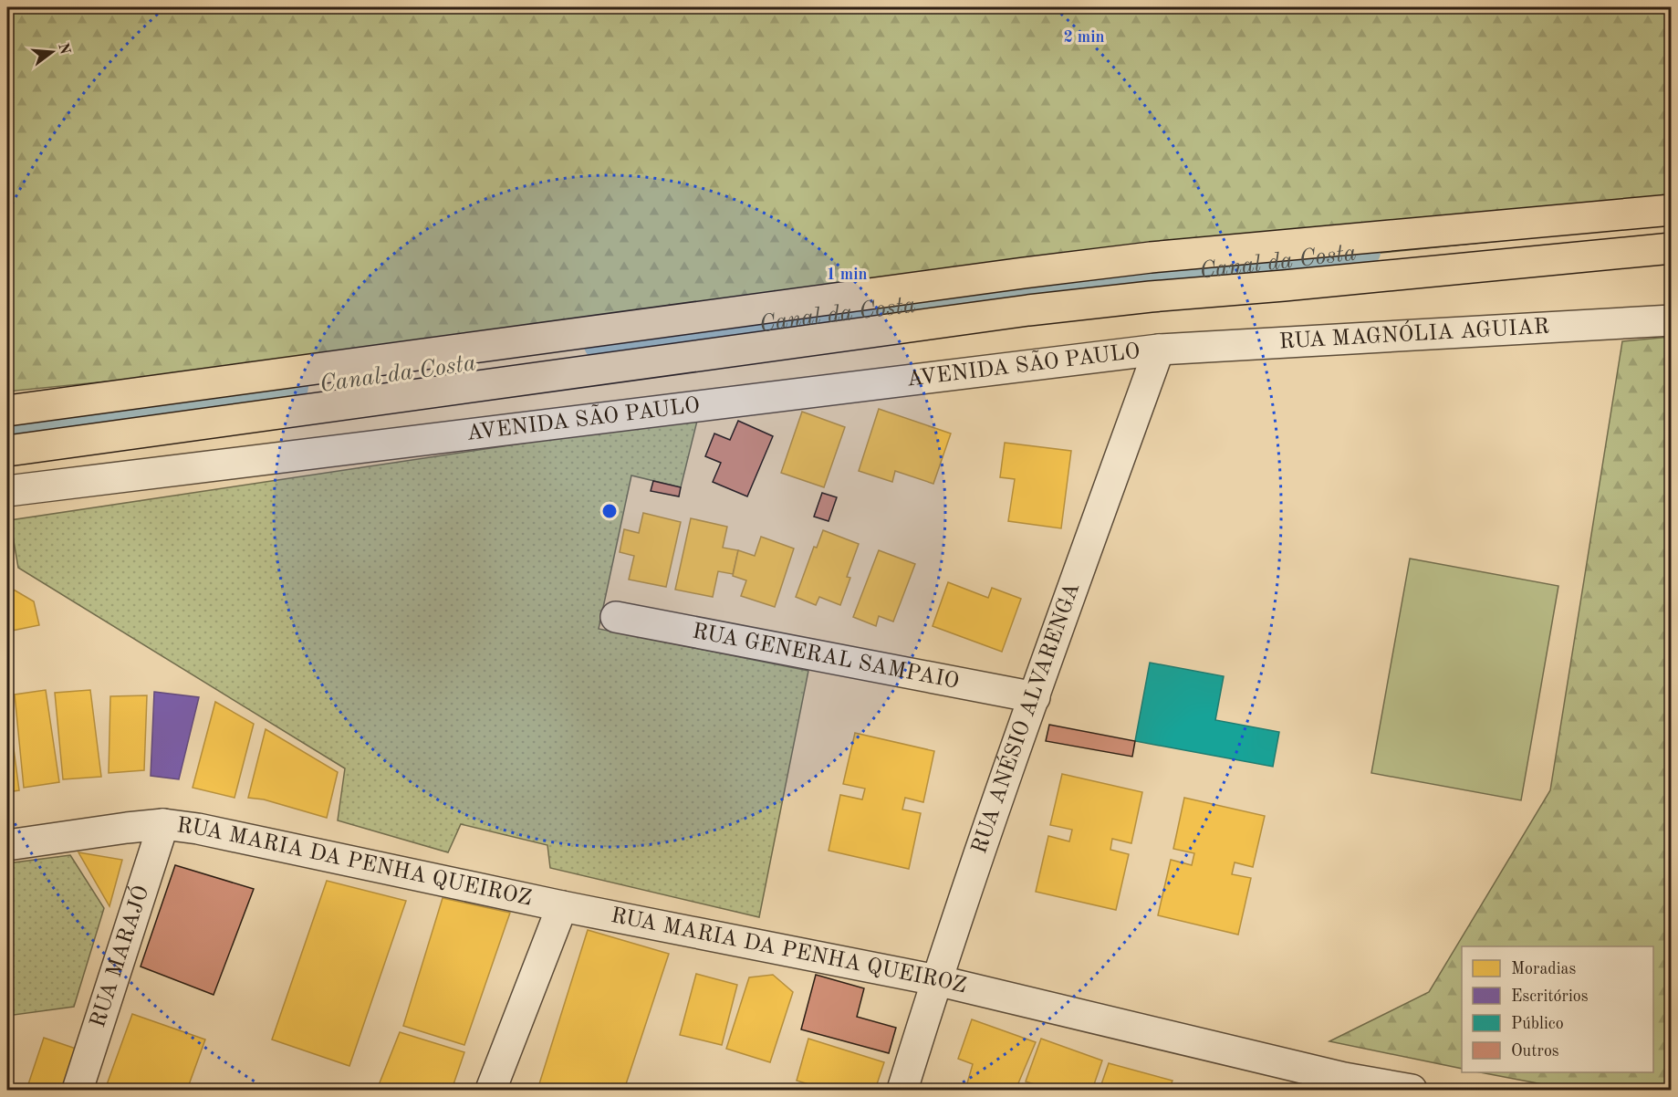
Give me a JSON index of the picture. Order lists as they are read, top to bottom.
{
  "streets": {
    "street": [
      "RUA MAGNÓLIA AGUIAR",
      "AVENIDA SÃO PAULO",
      "RUA GENERAL SAMPAIO",
      "RUA ANÉSIO ALVARENGA",
      "RUA MARIA DA PENHA QUEIROZ",
      "RUA MARAJÓ"
    ]
  },
  "crossings": [
    ["RUA MAGNÓLIA AGUIAR", "AVENIDA SÃO PAULO"],
    ["RUA MAGNÓLIA AGUIAR", "RUA ANÉSIO ALVARENGA"],
    ["AVENIDA SÃO PAULO", "RUA ANÉSIO ALVARENGA"],
    ["RUA GENERAL SAMPAIO", "RUA ANÉSIO ALVARENGA"],
    ["RUA ANÉSIO ALVARENGA", "RUA MARIA DA PENHA QUEIROZ"],
    ["RUA MARIA DA PENHA QUEIROZ", "RUA MARAJÓ"]
  ],
  "water": ["Canal da Costa"],
  "legend": [
    "Moradias",
    "Escritórios",
    "Público",
    "Outros"
  ],
  "north": "right",
  "rings": ["2 min", "1 min"]
}
